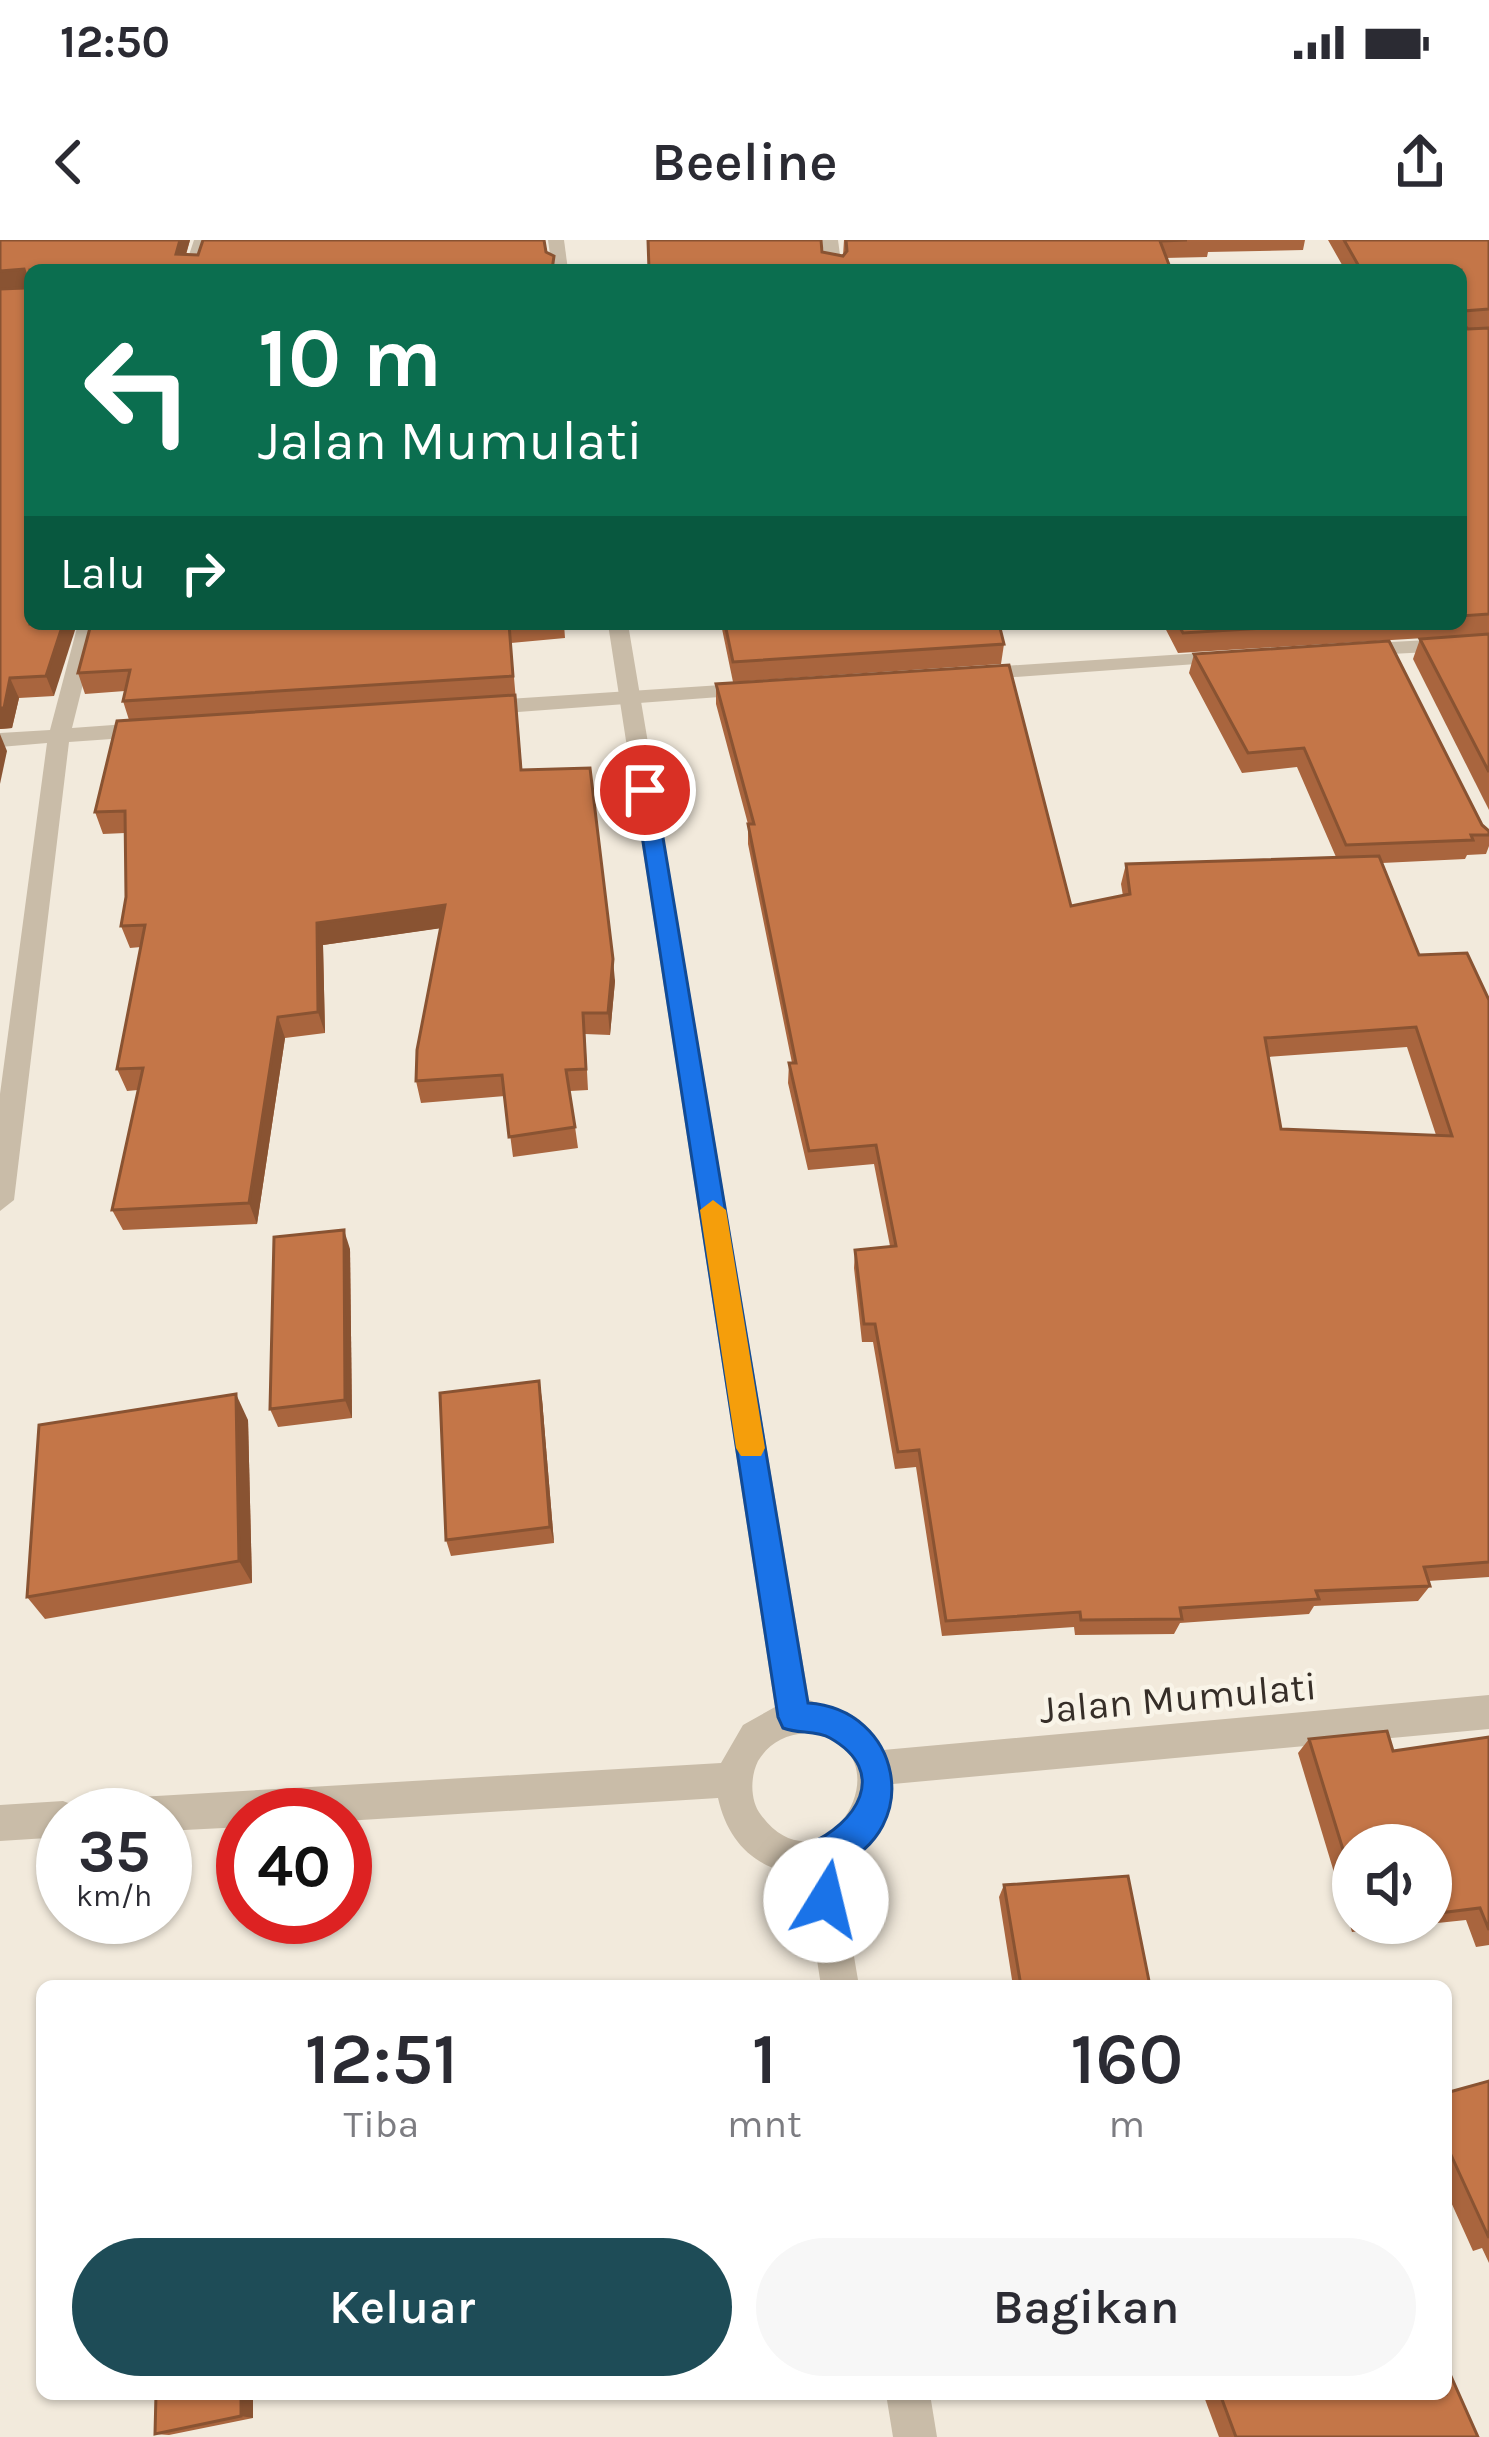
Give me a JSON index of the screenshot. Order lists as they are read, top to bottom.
{
  "streets": {
    "street": ["Jalan Mumulati"]
  },
  "page": {
    "status": "12:50",
    "header": "Beeline",
    "turn": ["10 m", "Jalan Mumulati"],
    "then": "Lalu",
    "speed": "35 km/h",
    "limit": "40",
    "eta": [
      "12:51",
      "Tiba",
      "1",
      "mnt",
      "160",
      "m"
    ],
    "buttons": ["Keluar", "Bagikan"]
  }
}
